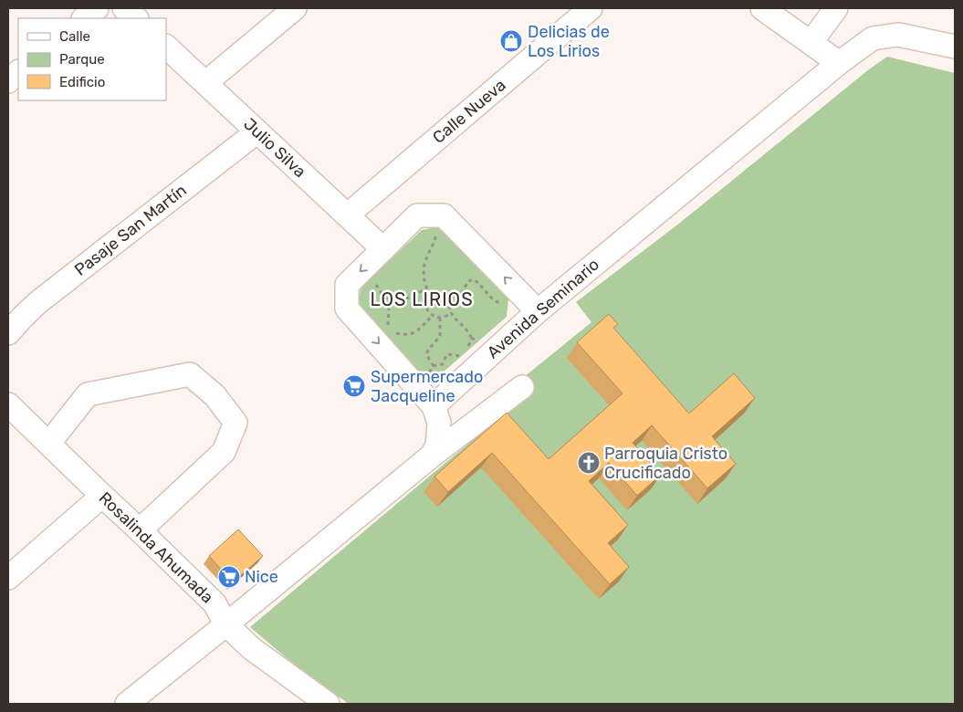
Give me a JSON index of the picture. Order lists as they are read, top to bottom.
{
  "streets": {
    "street": [
      "Calle Nueva",
      "Julio Silva",
      "Pasaje San Martín",
      "Avenida Seminario",
      "Rosalinda Ahumada"
    ]
  },
  "crossings": [
    ["Calle Nueva", "Julio Silva"],
    ["Julio Silva", "Pasaje San Martín"]
  ],
  "districts": ["LOS LIRIOS"],
  "places": {
    "shop": ["Delicias de Los Lirios"],
    "supermarket": ["Supermercado Jacqueline", "Nice"],
    "church": ["Parroquia Cristo Crucificado"]
  },
  "legend": ["Calle", "Parque", "Edificio"]
}
